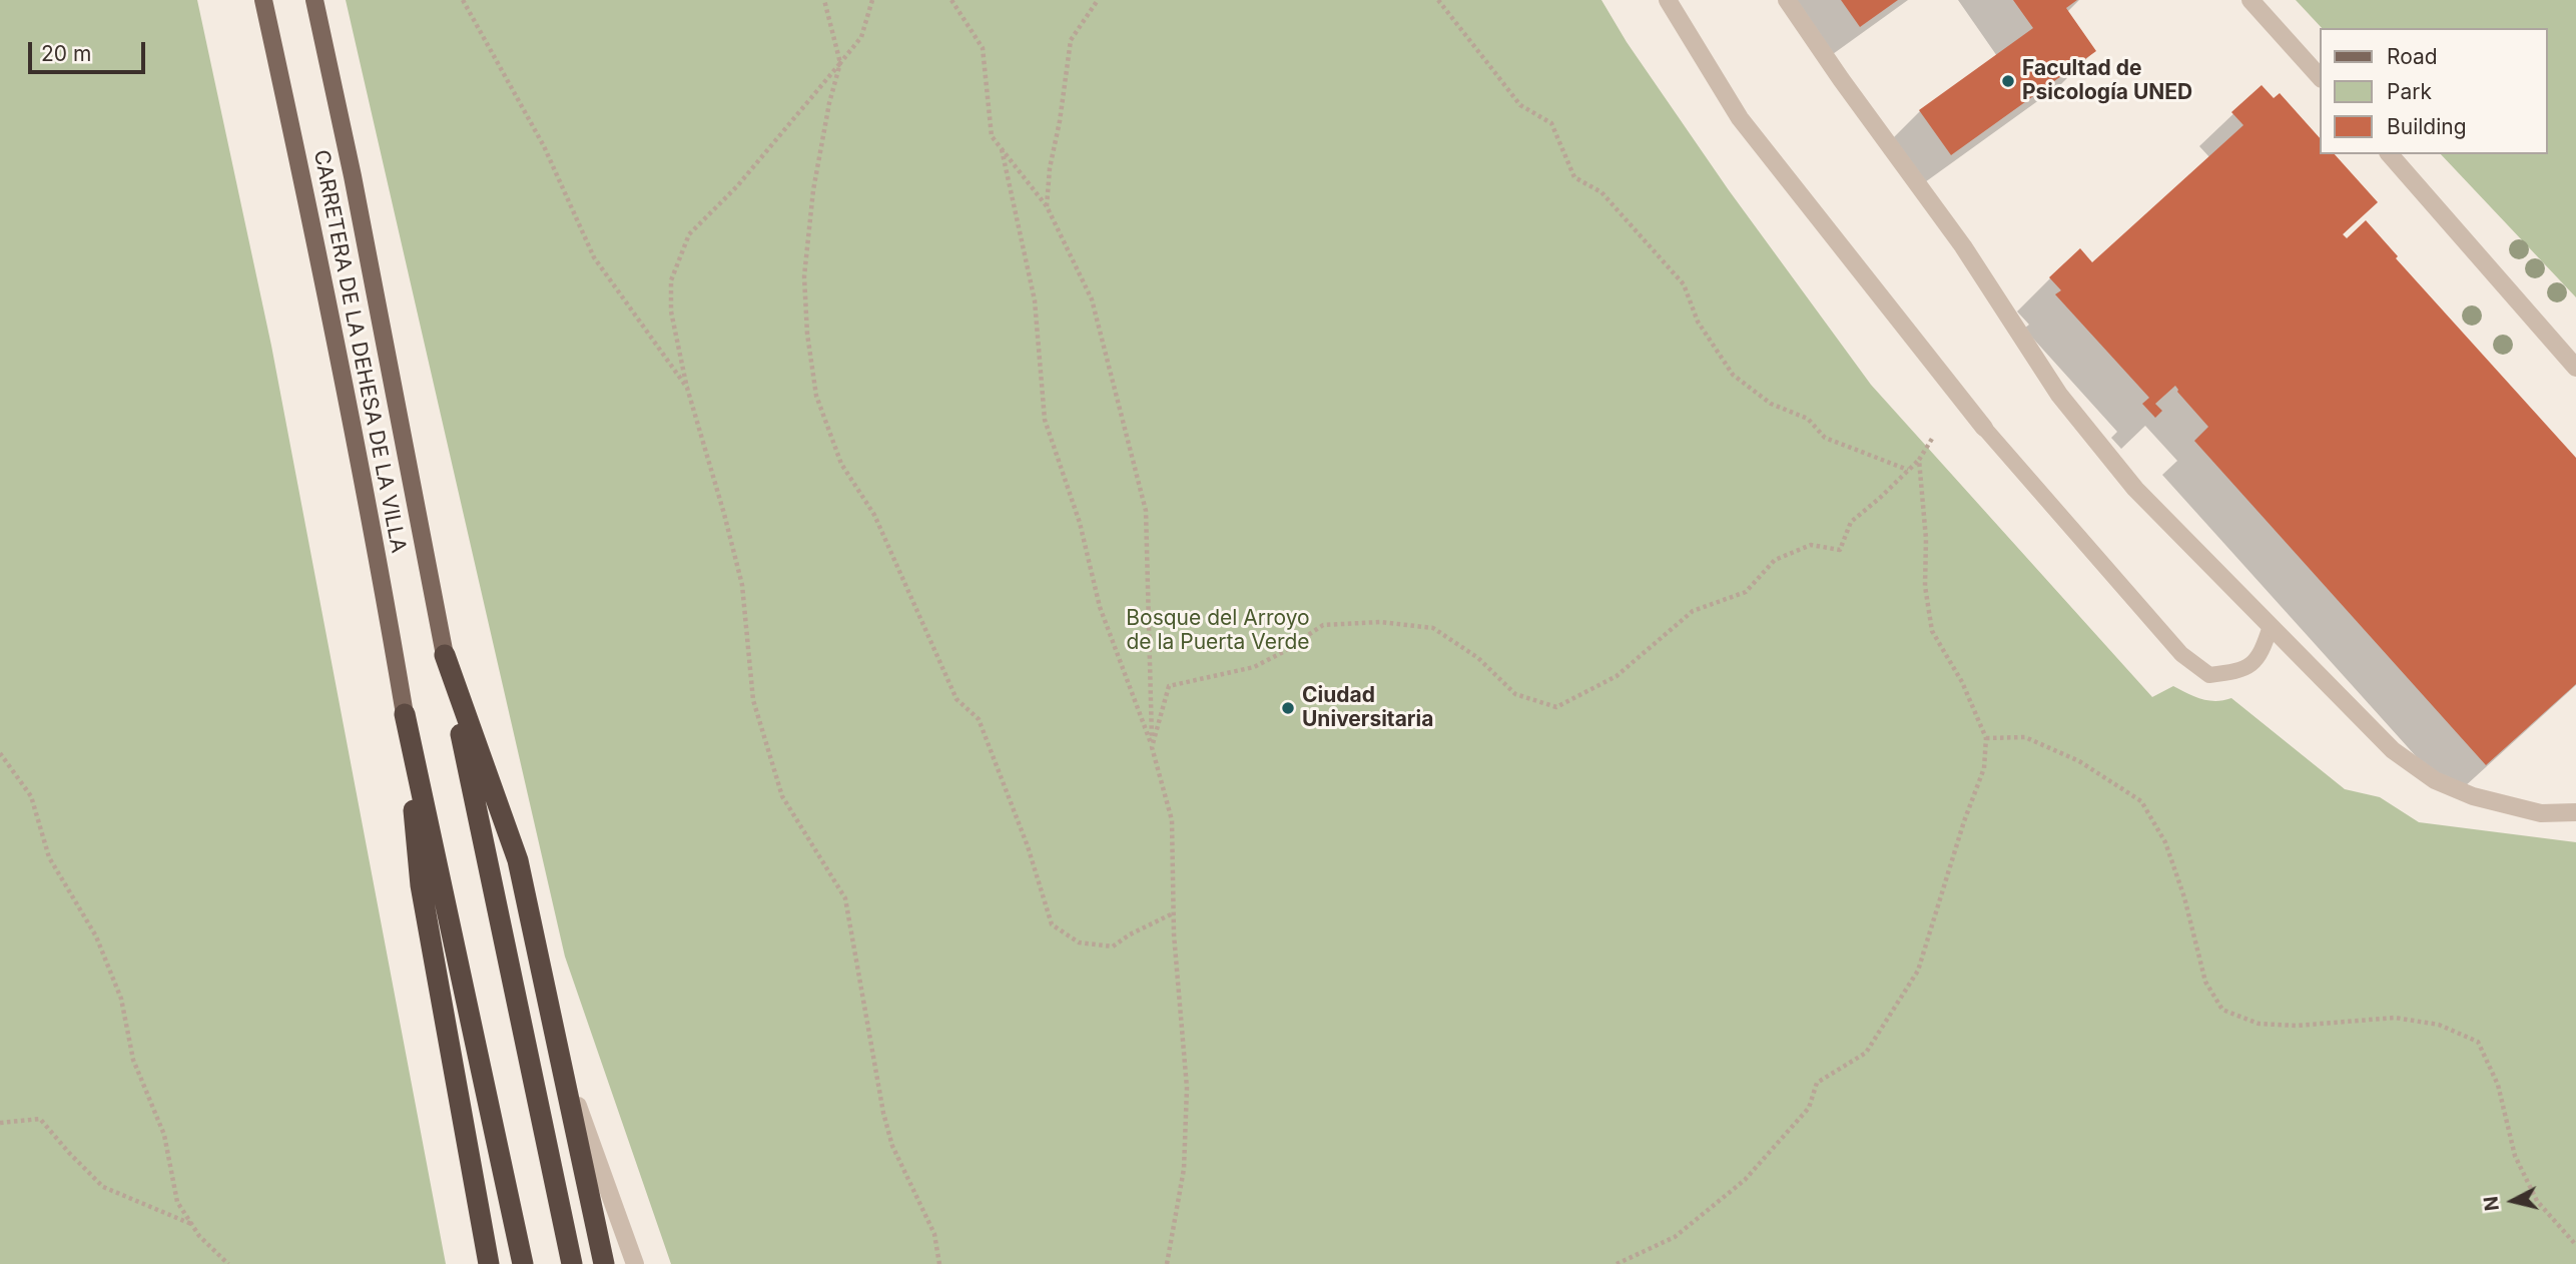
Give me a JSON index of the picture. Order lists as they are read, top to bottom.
{
  "streets": {
    "main road": ["CARRETERA DE LA DEHESA DE LA VILLA"]
  },
  "parks": ["Bosque del Arroyo de la Puerta Verde"],
  "places": ["Facultad de Psicología UNED", "Ciudad Universitaria"],
  "legend": ["Road", "Park", "Building"],
  "scale_bar": "20 m",
  "north": "left"
}
